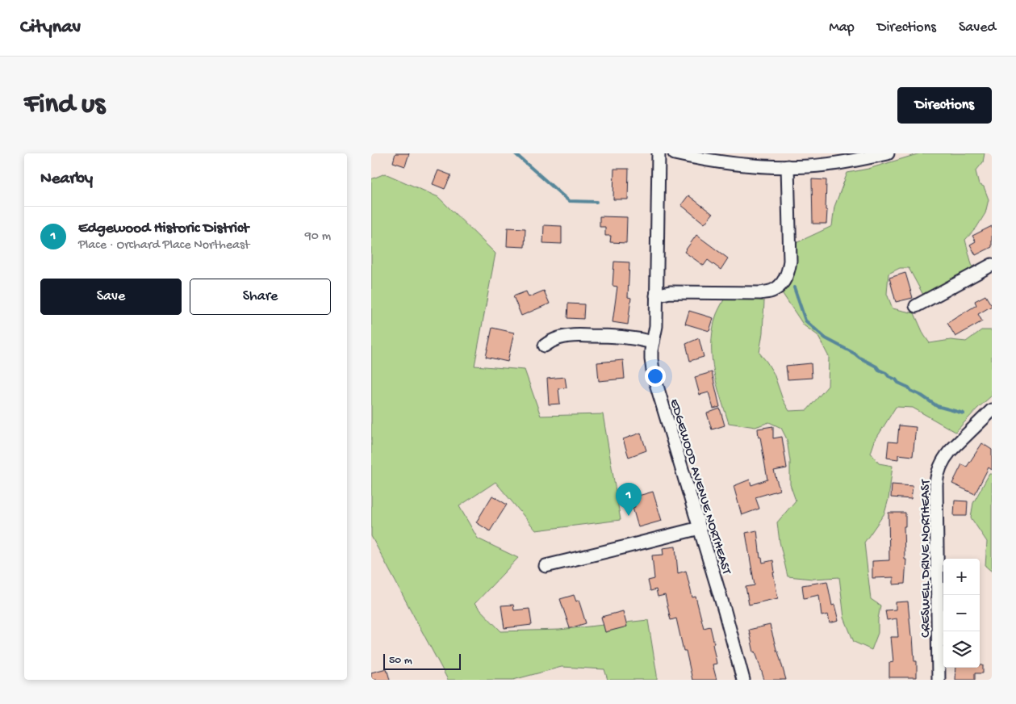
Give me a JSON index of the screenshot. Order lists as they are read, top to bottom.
{
  "streets": {
    "street": ["EDGEWOOD AVENUE NORTHEAST", "CRESWELL DRIVE NORTHEAST"]
  },
  "scale_bar": "50 m",
  "page": {
    "header": "Citynav",
    "nav": ["Map", "Directions", "Saved"],
    "buttons": [
      "Directions",
      ["Save", "Share"]
    ],
    "title": "Find us",
    "heading": "Nearby",
    "list": [
      {
        "mark": "1",
        "name": "Edgewood Historic District",
        "note": "Place · Orchard Place Northeast",
        "value": "90 m"
      }
    ],
    "pins": "1",
    "map_buttons": ["+", "−"],
    "scale": "50 m"
  }
}
